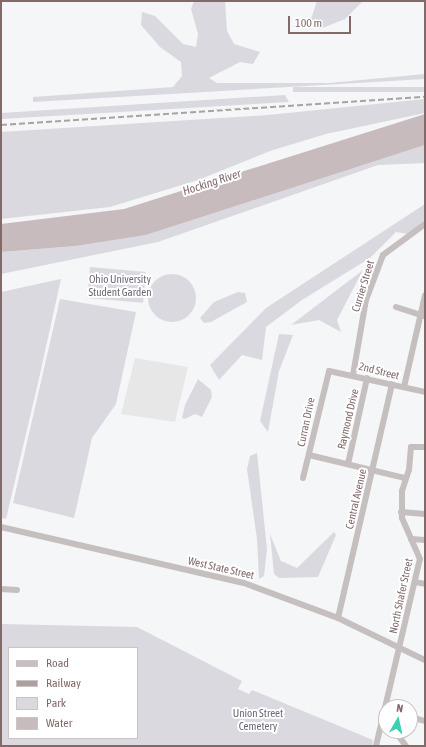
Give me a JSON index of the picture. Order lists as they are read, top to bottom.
{
  "streets": {
    "street": [
      "Currier Street",
      "2nd Street",
      "Raymond Drive",
      "Curran Drive",
      "Central Avenue",
      "West State Street",
      "North Shafer Street"
    ]
  },
  "crossings": [
    ["Currier Street", "2nd Street"],
    ["2nd Street", "Raymond Drive"],
    ["2nd Street", "Curran Drive"],
    ["2nd Street", "Central Avenue"],
    ["Central Avenue", "West State Street"],
    ["West State Street", "North Shafer Street"]
  ],
  "water": ["Hocking River"],
  "parks": ["Ohio University Student Garden", "Union Street Cemetery"],
  "legend": [
    "Road",
    "Railway",
    "Park",
    "Water"
  ],
  "scale_bar": "100 m",
  "north": "top"
}
